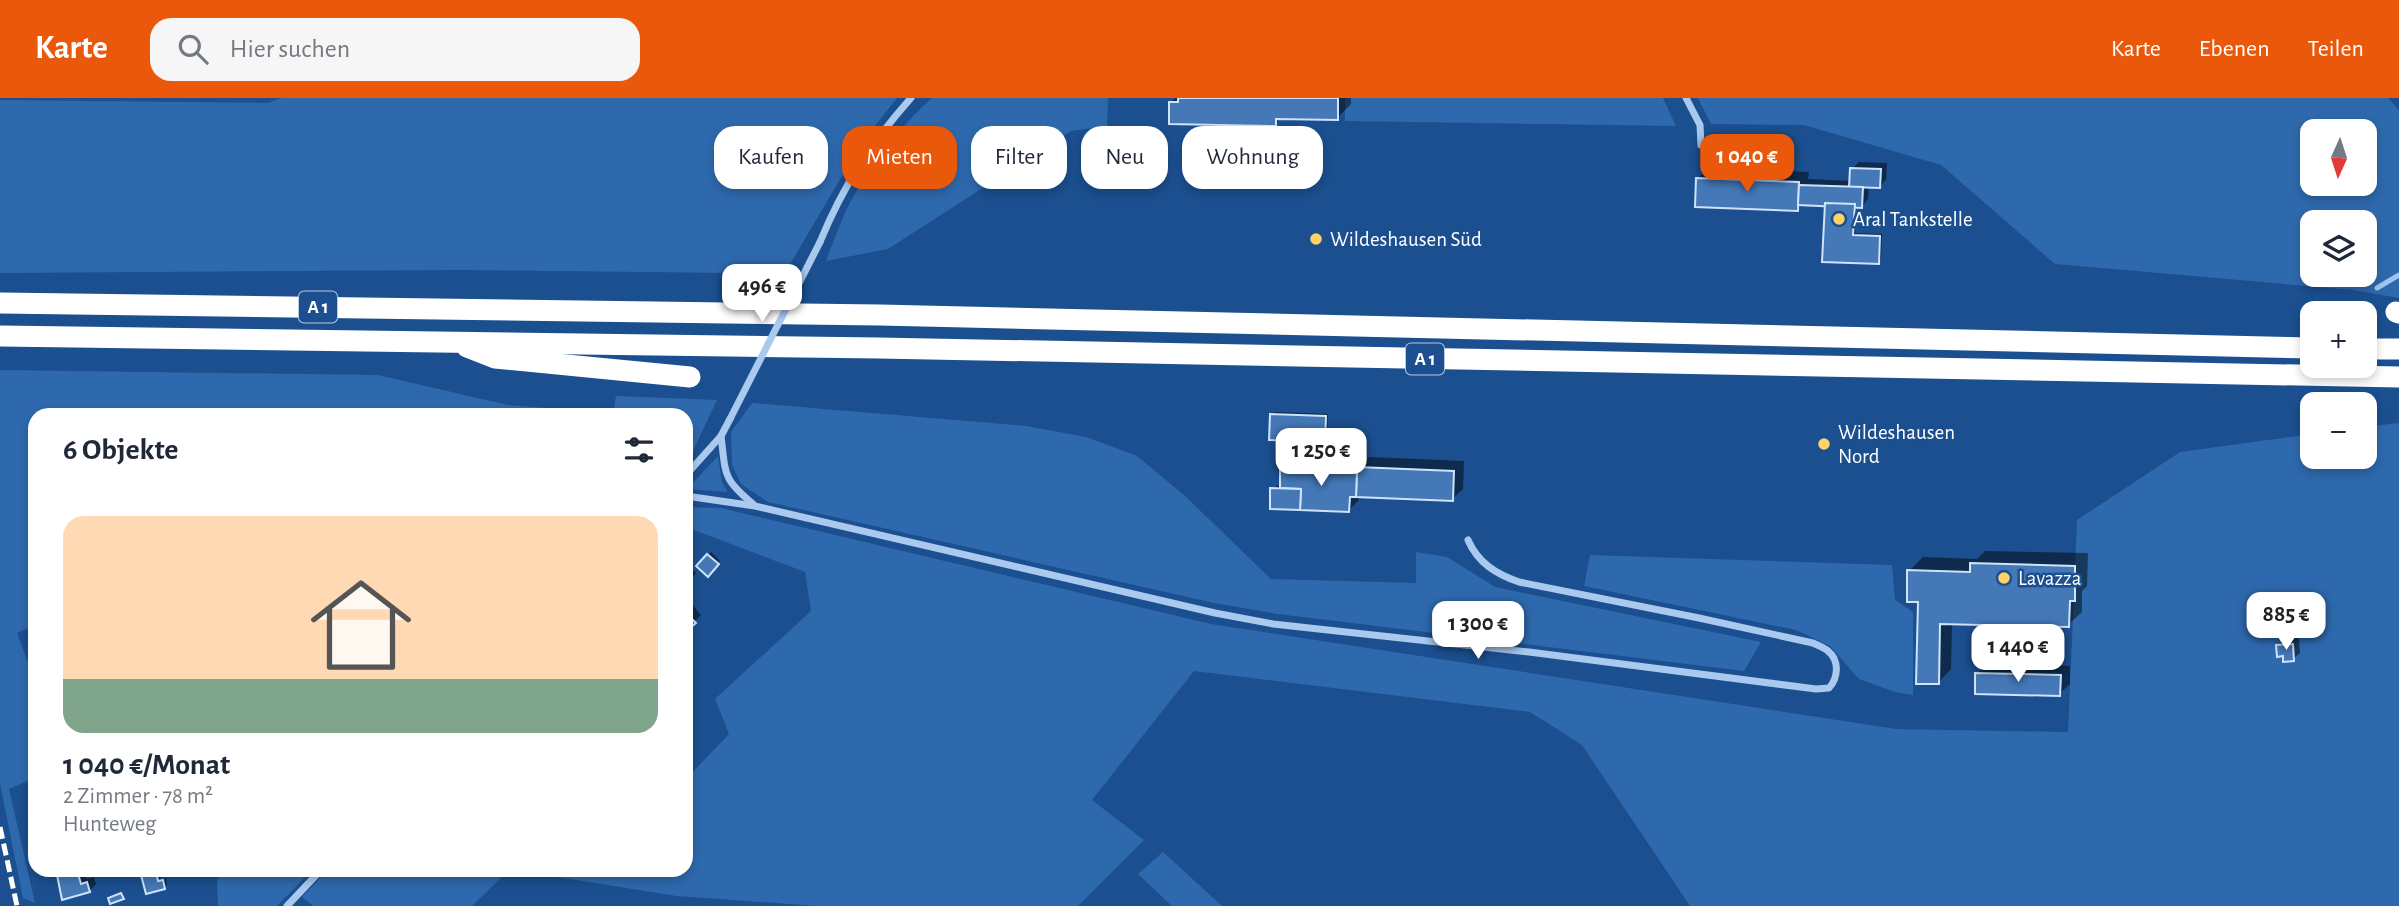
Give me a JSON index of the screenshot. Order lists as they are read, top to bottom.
{
  "streets": {
    "highway": ["A 1"]
  },
  "places": [
    "Aral Tankstelle",
    "Wildeshausen Süd",
    "Wildeshausen Nord",
    "Lavazza"
  ],
  "north": "bottom",
  "page": {
    "header": "Karte",
    "search": "Hier suchen",
    "nav": ["Karte", "Ebenen", "Teilen"],
    "map_buttons": ["+", "−"],
    "chip": [
      "Kaufen",
      "Mieten",
      "Filter",
      "Neu",
      "Wohnung"
    ],
    "price": [
      "1 040 €",
      "496 €",
      "1 250 €",
      "885 €",
      "1 300 €",
      "1 440 €"
    ],
    "heading": "6 Objekte",
    "list": [
      {
        "name": "1 040 €/Monat",
        "note": "2 Zimmer · 78 m² · Hunteweg"
      }
    ]
  }
}
